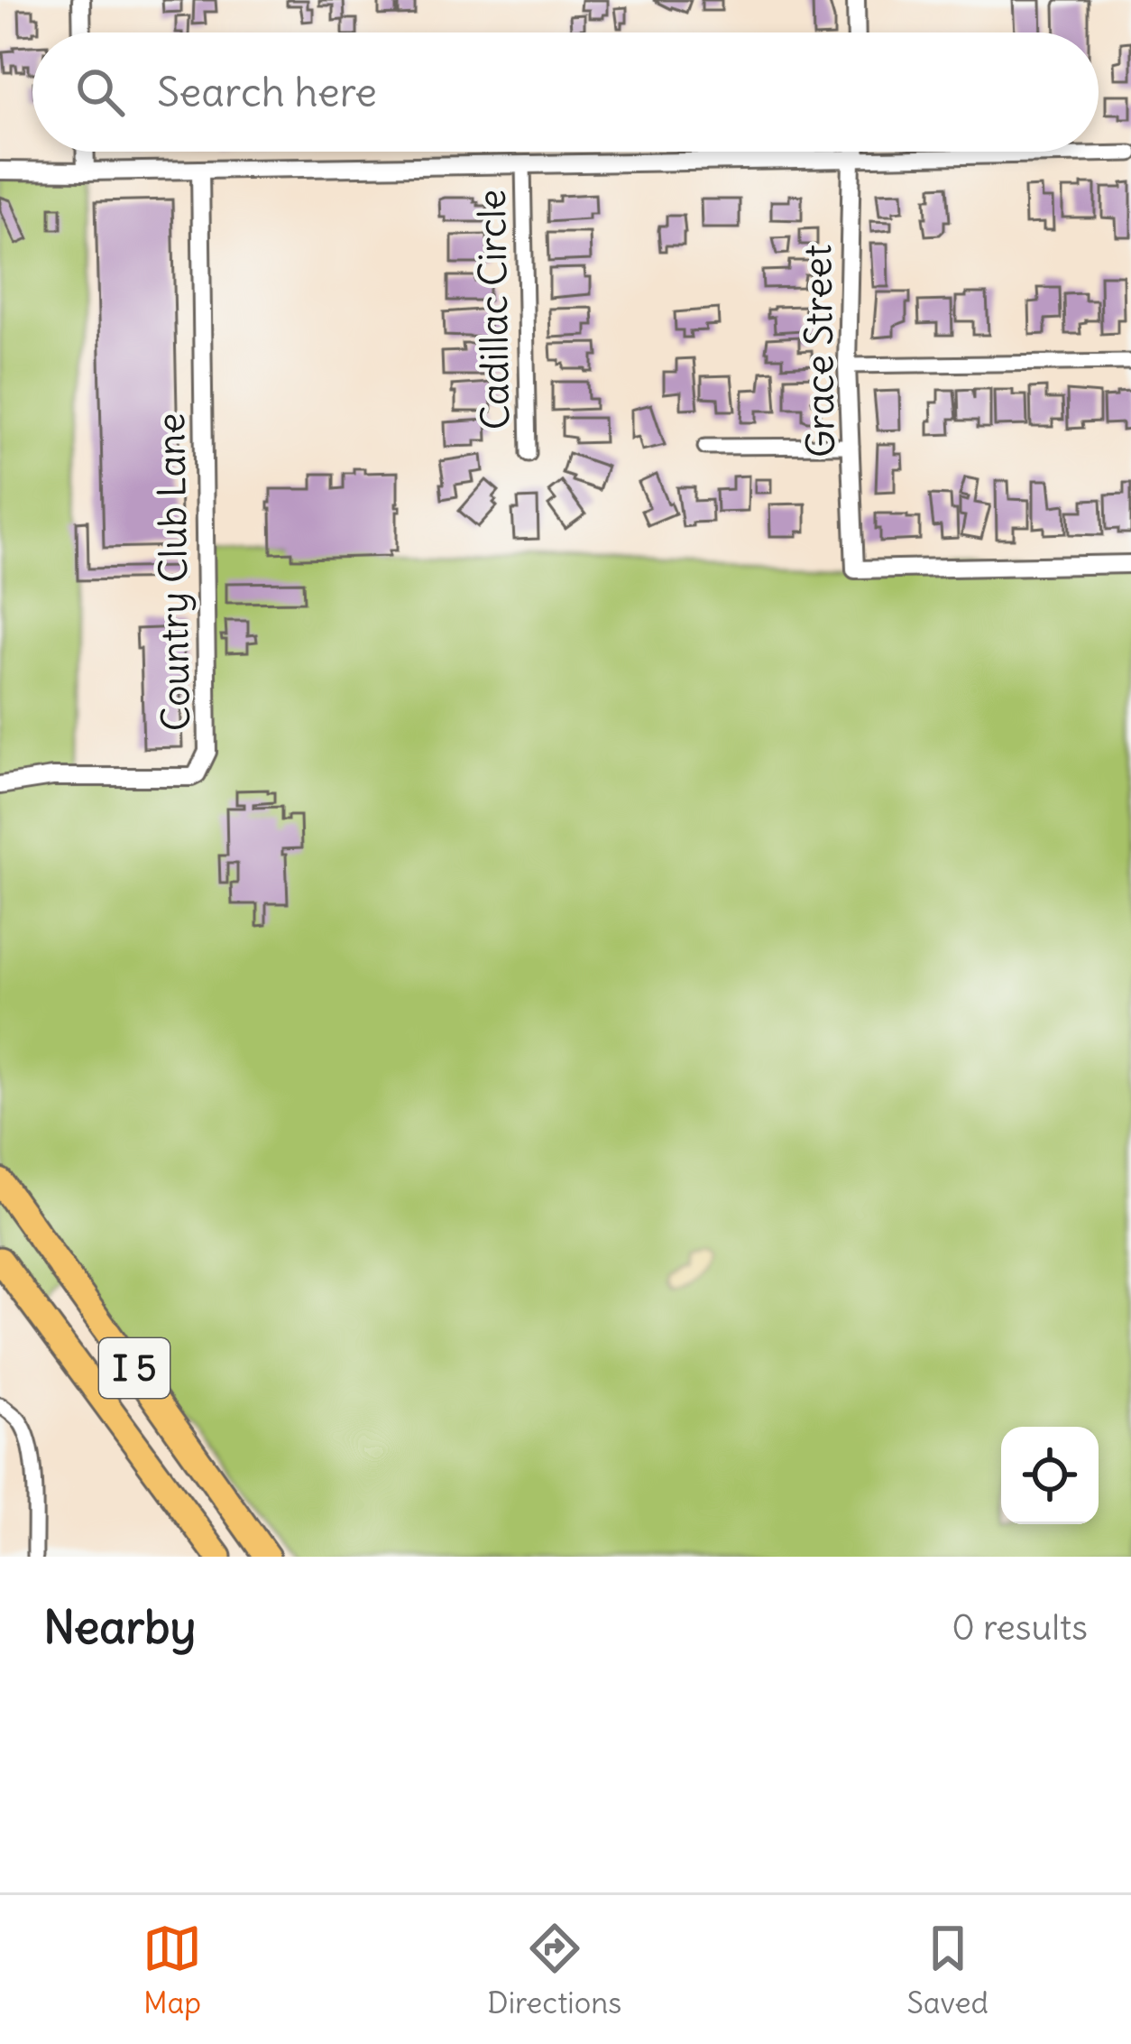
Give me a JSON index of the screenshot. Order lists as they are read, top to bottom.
{
  "streets": {
    "highway": ["I 5"],
    "street": ["Cadillac Circle", "Grace Street", "Country Club Lane"]
  },
  "page": {
    "search": "Search here",
    "heading": ["Nearby", "0 results"],
    "nav": ["Map", "Directions", "Saved"]
  }
}
